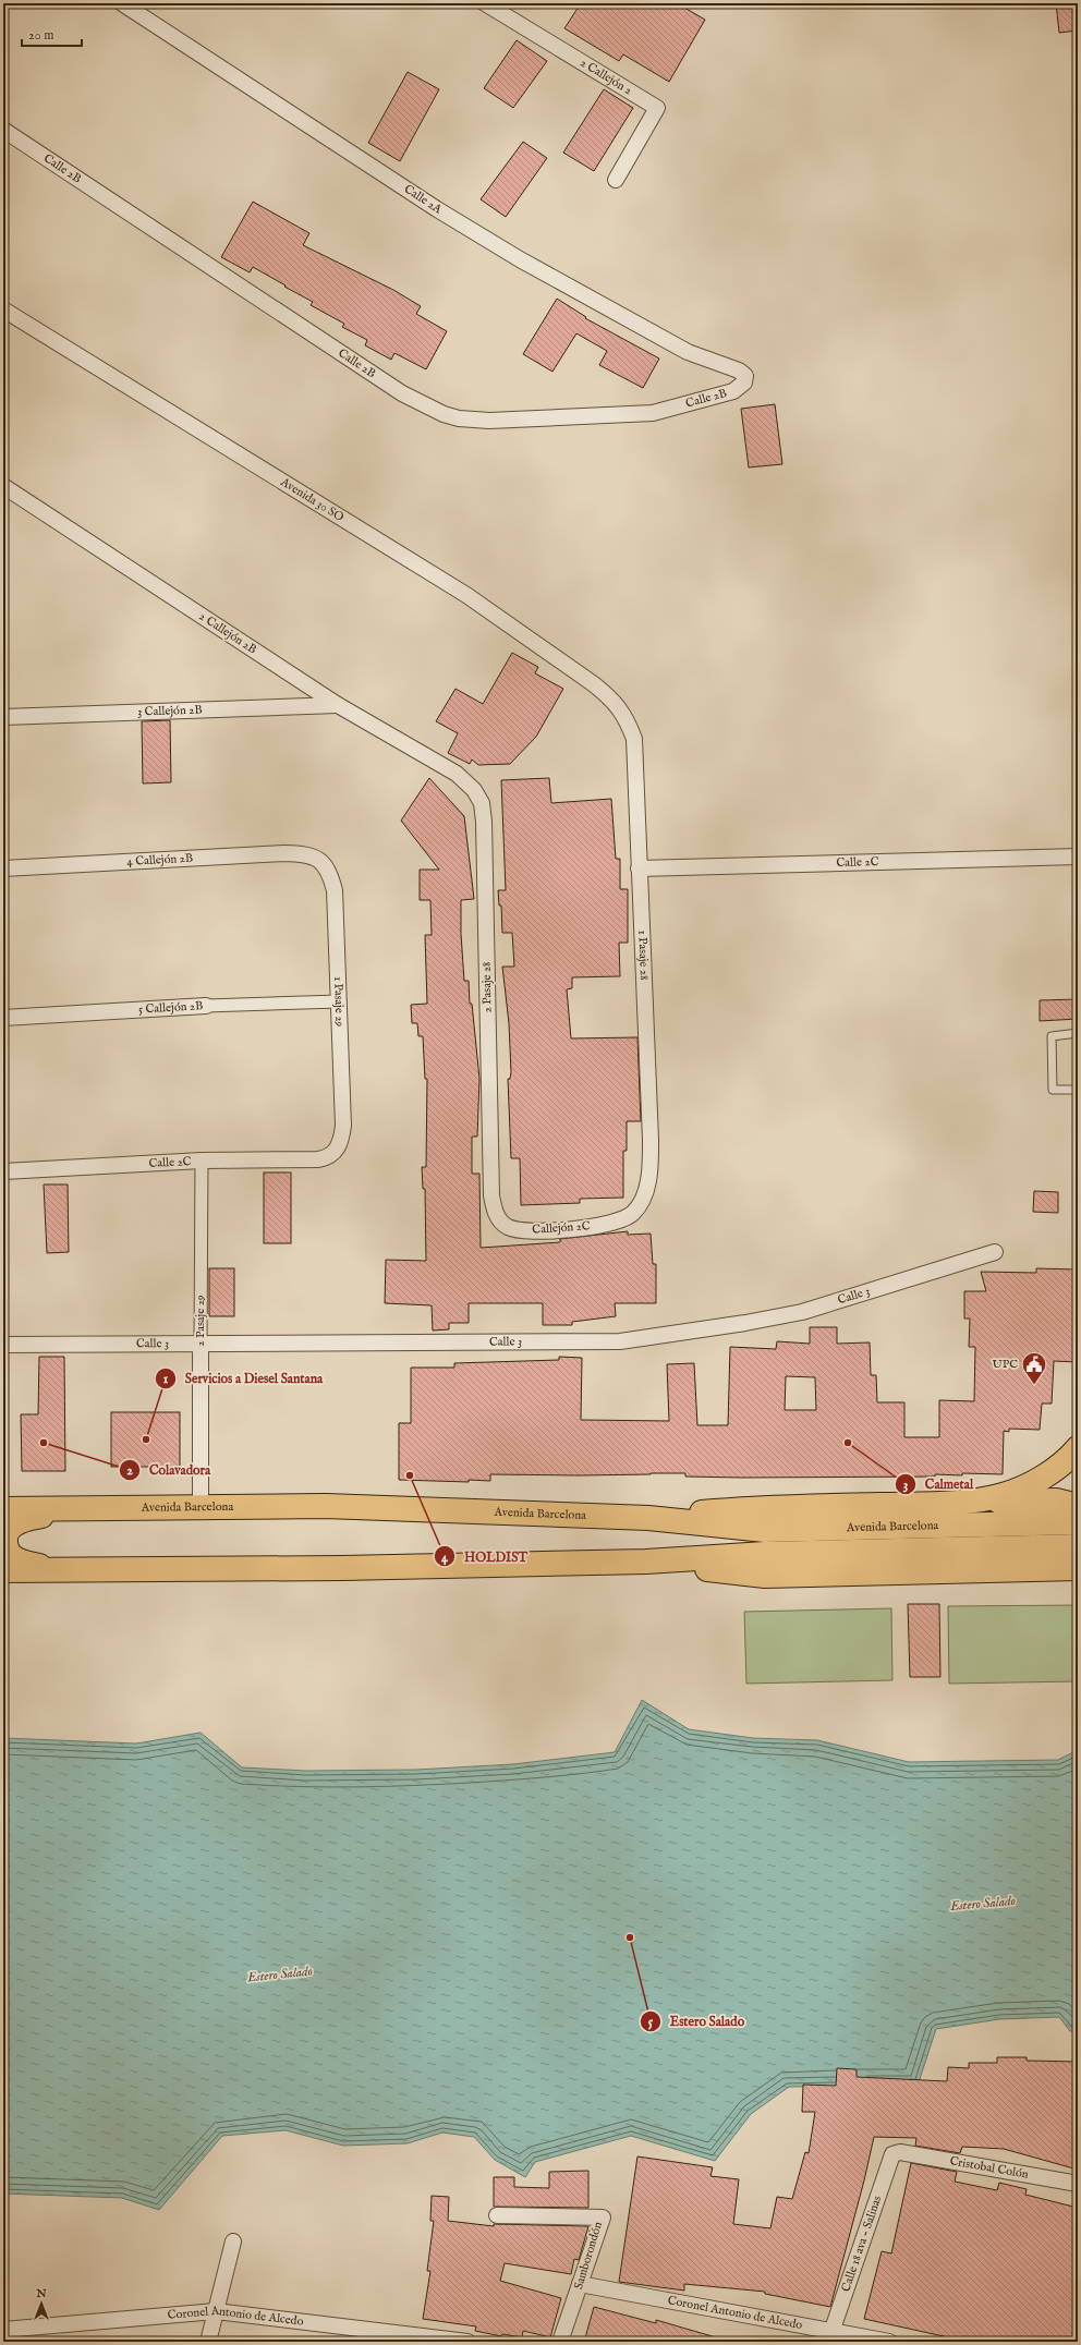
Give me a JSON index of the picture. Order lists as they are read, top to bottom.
{
  "streets": {
    "main road": ["Avenida Barcelona"],
    "street": [
      "2 Callejón 2",
      "Calle 2B",
      "Calle 2A",
      "Avenida 30 SO",
      "2 Callejón 2B",
      "3 Callejón 2B",
      "4 Callejón 2B",
      "Calle 2C",
      "1 Pasaje 28",
      "2 Pasaje 28",
      "1 Pasaje 29",
      "5 Callejón 2B",
      "Callejón 2C",
      "Calle 3",
      "2 Pasaje 29",
      "Cristobal Colón",
      "Calle 18 ava - Salinas",
      "Samborondón",
      "Coronel Antonio de Alcedo"
    ]
  },
  "crossings": [
    ["Calle 2B", "Calle 2A"],
    ["Avenida 30 SO", "1 Pasaje 28"],
    ["2 Callejón 2B", "3 Callejón 2B"],
    ["2 Callejón 2B", "2 Pasaje 28"],
    ["4 Callejón 2B", "1 Pasaje 29"],
    ["Calle 2C", "1 Pasaje 28"],
    ["Calle 2C", "1 Pasaje 29"],
    ["Calle 2C", "2 Pasaje 29"],
    ["1 Pasaje 28", "Callejón 2C"],
    ["2 Pasaje 28", "Callejón 2C"],
    ["1 Pasaje 29", "5 Callejón 2B"],
    ["Calle 3", "2 Pasaje 29"],
    ["2 Pasaje 29", "Avenida Barcelona"],
    ["Cristobal Colón", "Calle 18 ava - Salinas"],
    ["Calle 18 ava - Salinas", "Coronel Antonio de Alcedo"],
    ["Samborondón", "Coronel Antonio de Alcedo"]
  ],
  "water": ["Estero Salado"],
  "places": {
    "public building": ["UPC"],
    "other": [
      "Servicios a Diesel Santana",
      "Colavadora",
      "Calmetal",
      "HOLDIST",
      "Estero Salado"
    ]
  },
  "scale_bar": "20 m",
  "north": "top"
}
